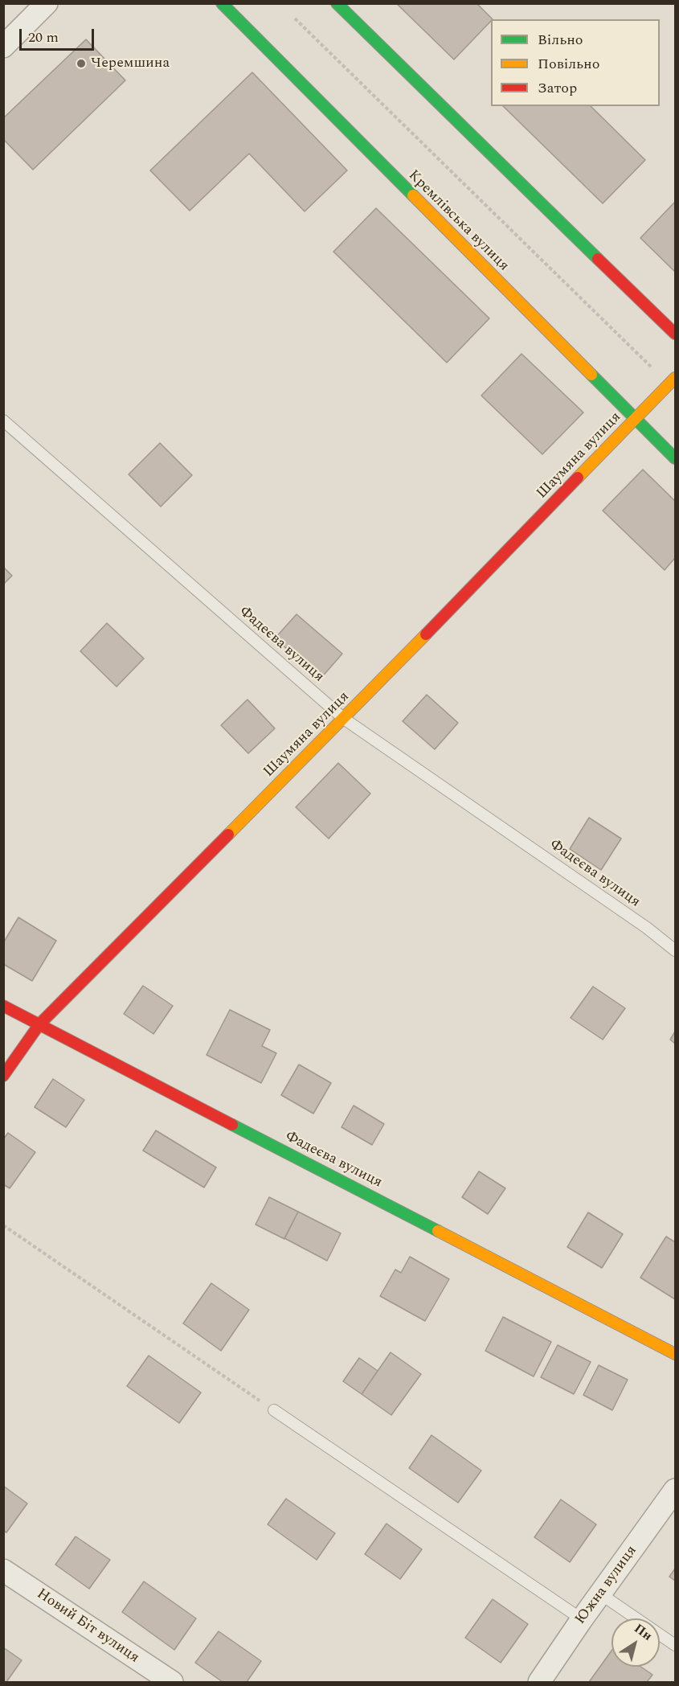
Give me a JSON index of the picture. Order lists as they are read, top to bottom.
{
  "streets": {
    "street": [
      "Кремлівська вулиця",
      "Шаумяна вулиця",
      "Фадеєва вулиця",
      "Южна вулиця",
      "Новий Біт вулиця"
    ]
  },
  "crossings": [
    ["Кремлівська вулиця", "Шаумяна вулиця"],
    ["Шаумяна вулиця", "Фадеєва вулиця"]
  ],
  "places": ["Черемшина"],
  "legend": ["Вільно", "Повільно", "Затор"],
  "scale_bar": "20 m",
  "north": "top right"
}
